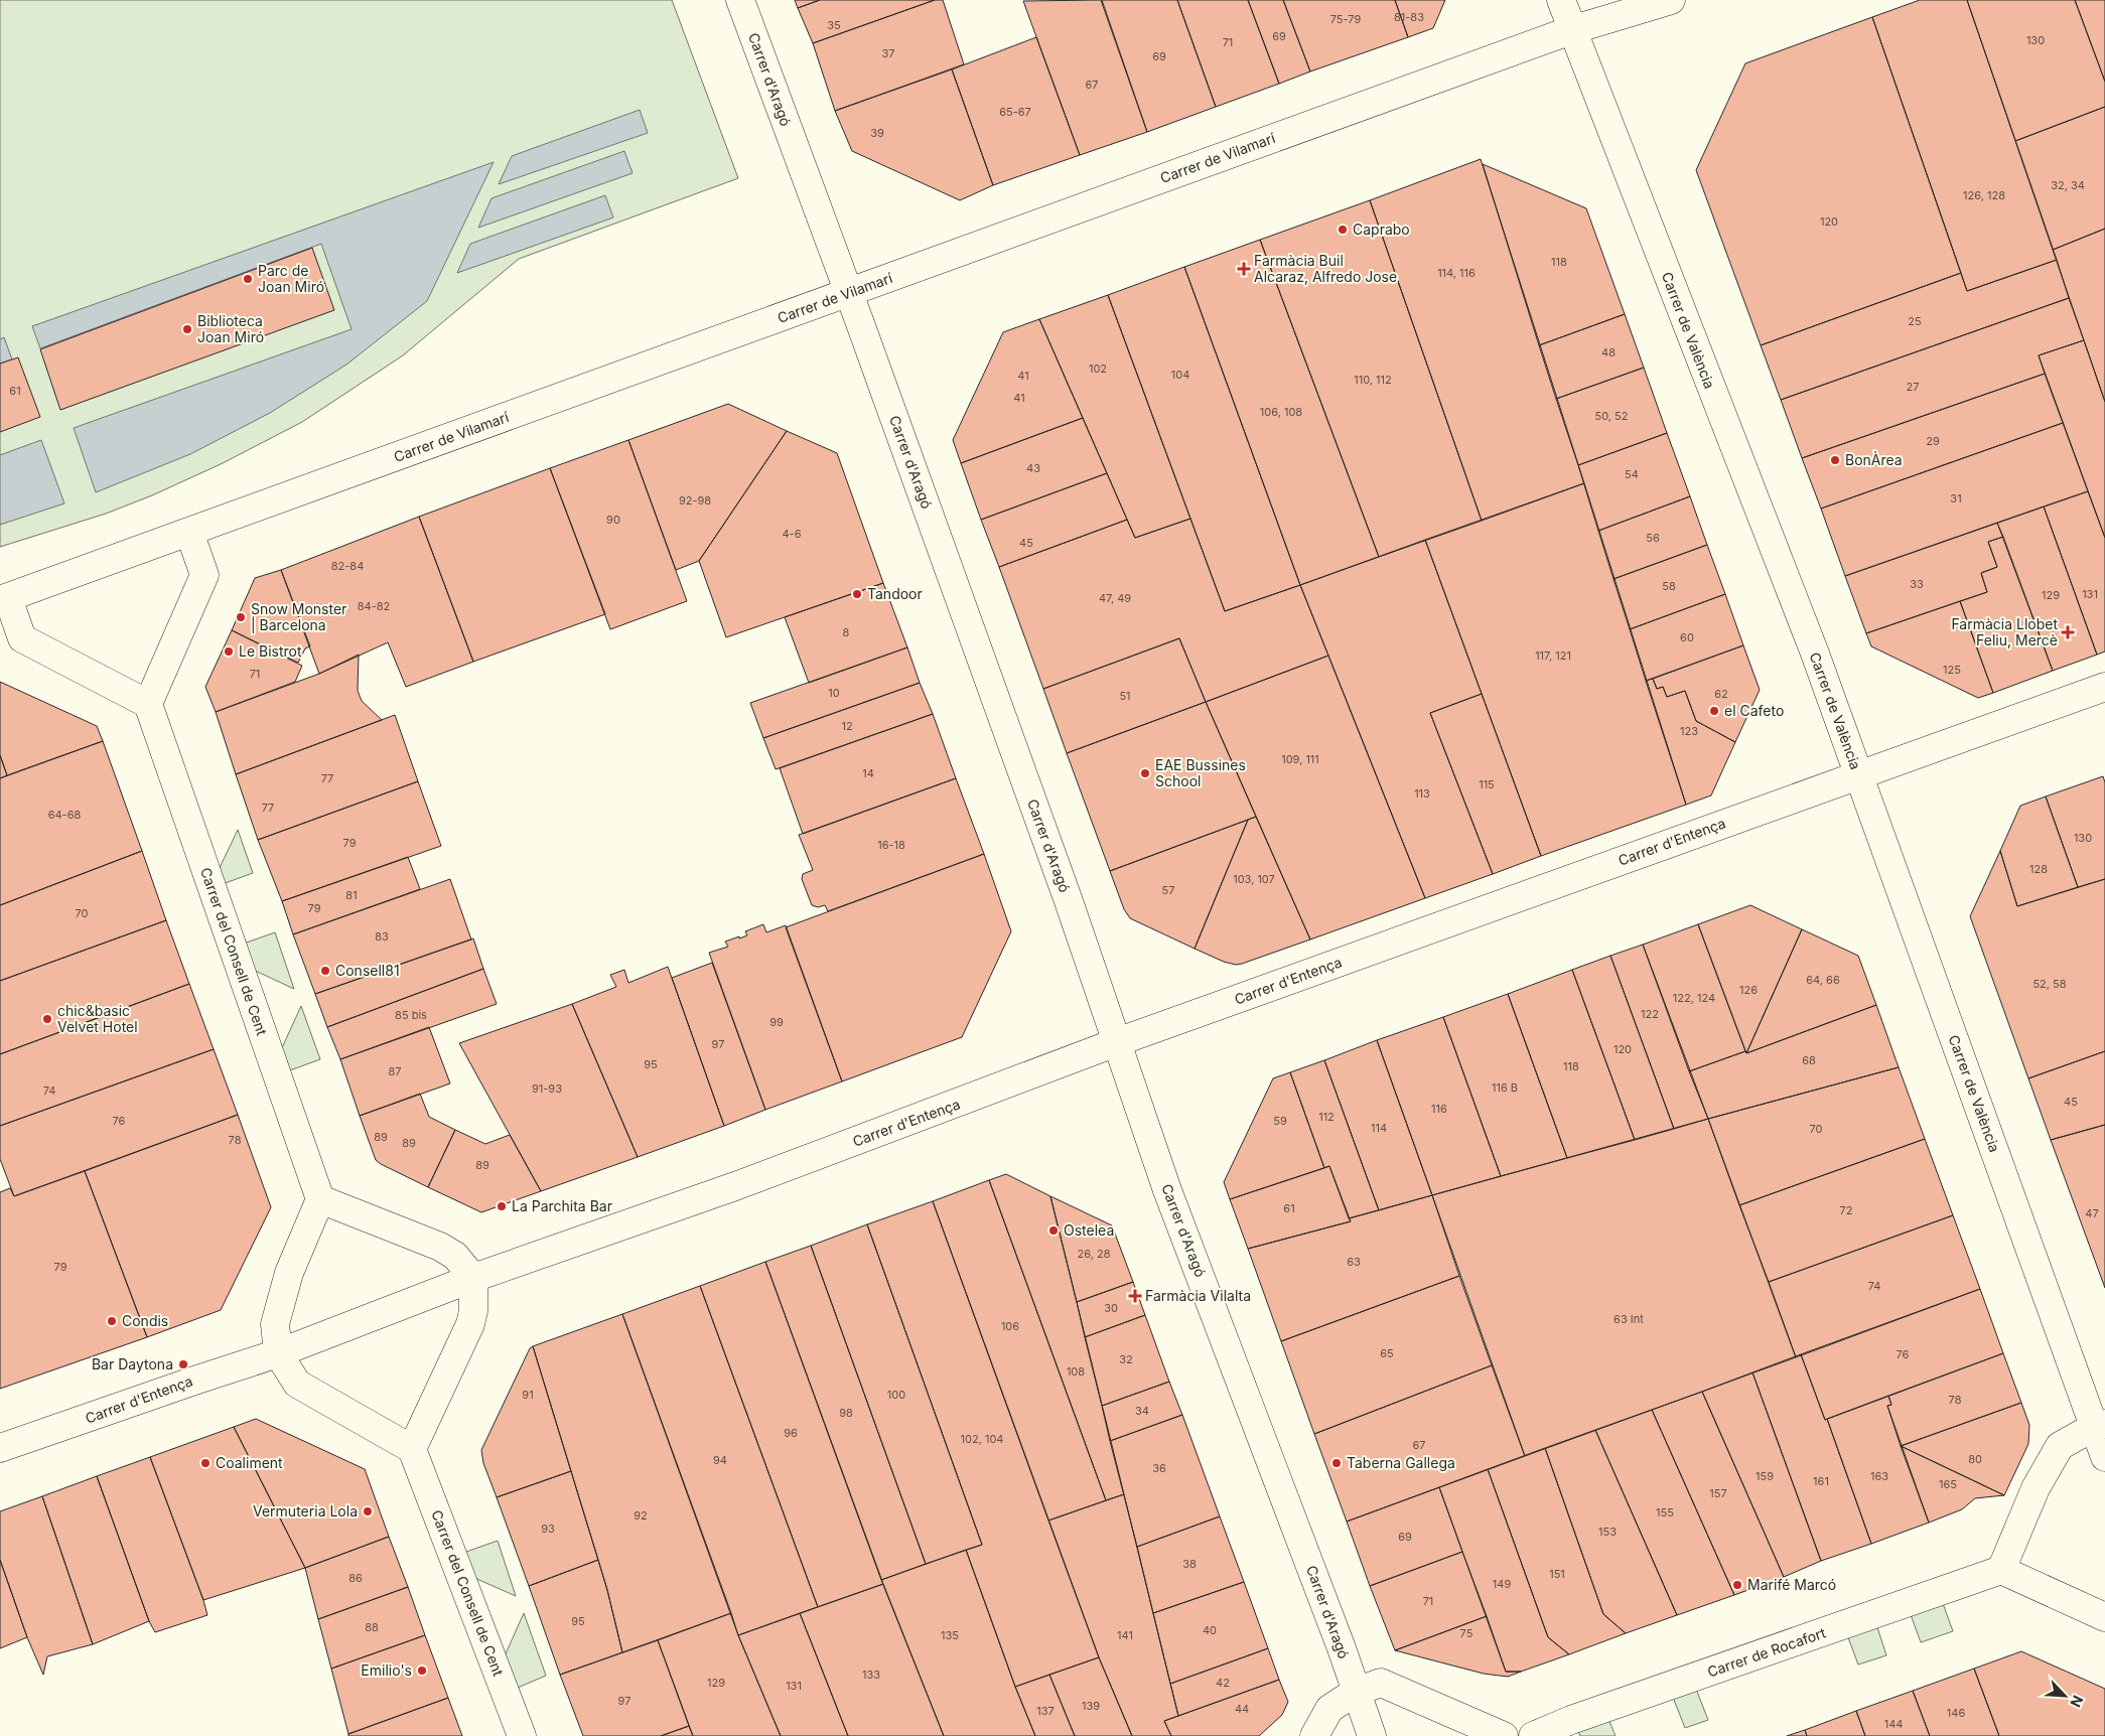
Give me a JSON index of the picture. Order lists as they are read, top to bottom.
{
  "streets": {
    "street": [
      "Carrer d'Aragó",
      "Carrer de Vilamarí",
      "Carrer de València",
      "Carrer d'Entença",
      "Carrer del Consell de Cent",
      "Carrer de Rocafort"
    ]
  },
  "crossings": [
    ["Carrer d'Aragó", "Carrer de Vilamarí"],
    ["Carrer d'Aragó", "Carrer d'Entença"],
    ["Carrer de Vilamarí", "Carrer de València"],
    ["Carrer de València", "Carrer d'Entença"]
  ],
  "places": {
    "other": [
      "Caprabo",
      "Parc de Joan Miró",
      "Biblioteca Joan Miró",
      "BonÀrea",
      "Tandoor",
      "Snow Monster | Barcelona",
      "Le Bistrot",
      "el Cafeto",
      "EAE Bussines School",
      "Consell81",
      "chic&basic Velvet Hotel",
      "La Parchita Bar",
      "Ostelea",
      "Condis",
      "Bar Daytona",
      "Coaliment",
      "Taberna Gallega",
      "Vermuteria Lola",
      "Marifé Marcó",
      "Emilio's"
    ],
    "health": ["Farmàcia Buil Alcaraz, Alfredo Jose", "Farmàcia Llobet Feliu, Mercè", "Farmàcia Vilalta"]
  },
  "house_numbers": [
    "81-83",
    "75-79",
    "35",
    "69",
    "130",
    "71",
    "37",
    "69",
    "67",
    "65-67",
    "39",
    "32, 34",
    "126, 128",
    "120",
    "118",
    "114, 116",
    "25",
    "48",
    "102",
    "104",
    "41",
    "110, 112",
    "27",
    "61",
    "41",
    "106, 108",
    "50, 52",
    "29",
    "43",
    "54",
    "31",
    "92-98",
    "90",
    "4-6",
    "56",
    "45",
    "82-84",
    "33",
    "58",
    "131",
    "129",
    "47, 49",
    "84-82",
    "8",
    "60",
    "117, 121",
    "125",
    "71",
    "10",
    "62",
    "51",
    "12",
    "123",
    "109, 111",
    "14",
    "77",
    "115",
    "113",
    "77",
    "64-68",
    "130",
    "79",
    "16-18",
    "128",
    "103, 107",
    "57",
    "81",
    "79",
    "70",
    "83",
    "64, 66",
    "52, 58",
    "126",
    "122, 124",
    "122",
    "85 bis",
    "99",
    "97",
    "120",
    "68",
    "95",
    "118",
    "87",
    "116 B",
    "91-93",
    "74",
    "45",
    "116",
    "112",
    "76",
    "59",
    "114",
    "70",
    "89",
    "78",
    "89",
    "89",
    "61",
    "72",
    "47",
    "26, 28",
    "63",
    "79",
    "74",
    "30",
    "63 Int",
    "106",
    "65",
    "76",
    "32",
    "108",
    "91",
    "100",
    "78",
    "34",
    "98",
    "96",
    "102, 104",
    "67",
    "80",
    "94",
    "36",
    "159",
    "163",
    "161",
    "165",
    "157",
    "155",
    "92",
    "93",
    "153",
    "69",
    "38",
    "151",
    "86",
    "149",
    "71",
    "95",
    "88",
    "40",
    "75",
    "135",
    "141",
    "133",
    "129",
    "42",
    "131",
    "97",
    "139",
    "44",
    "137",
    "146",
    "144"
  ],
  "north": "bottom right"
}
